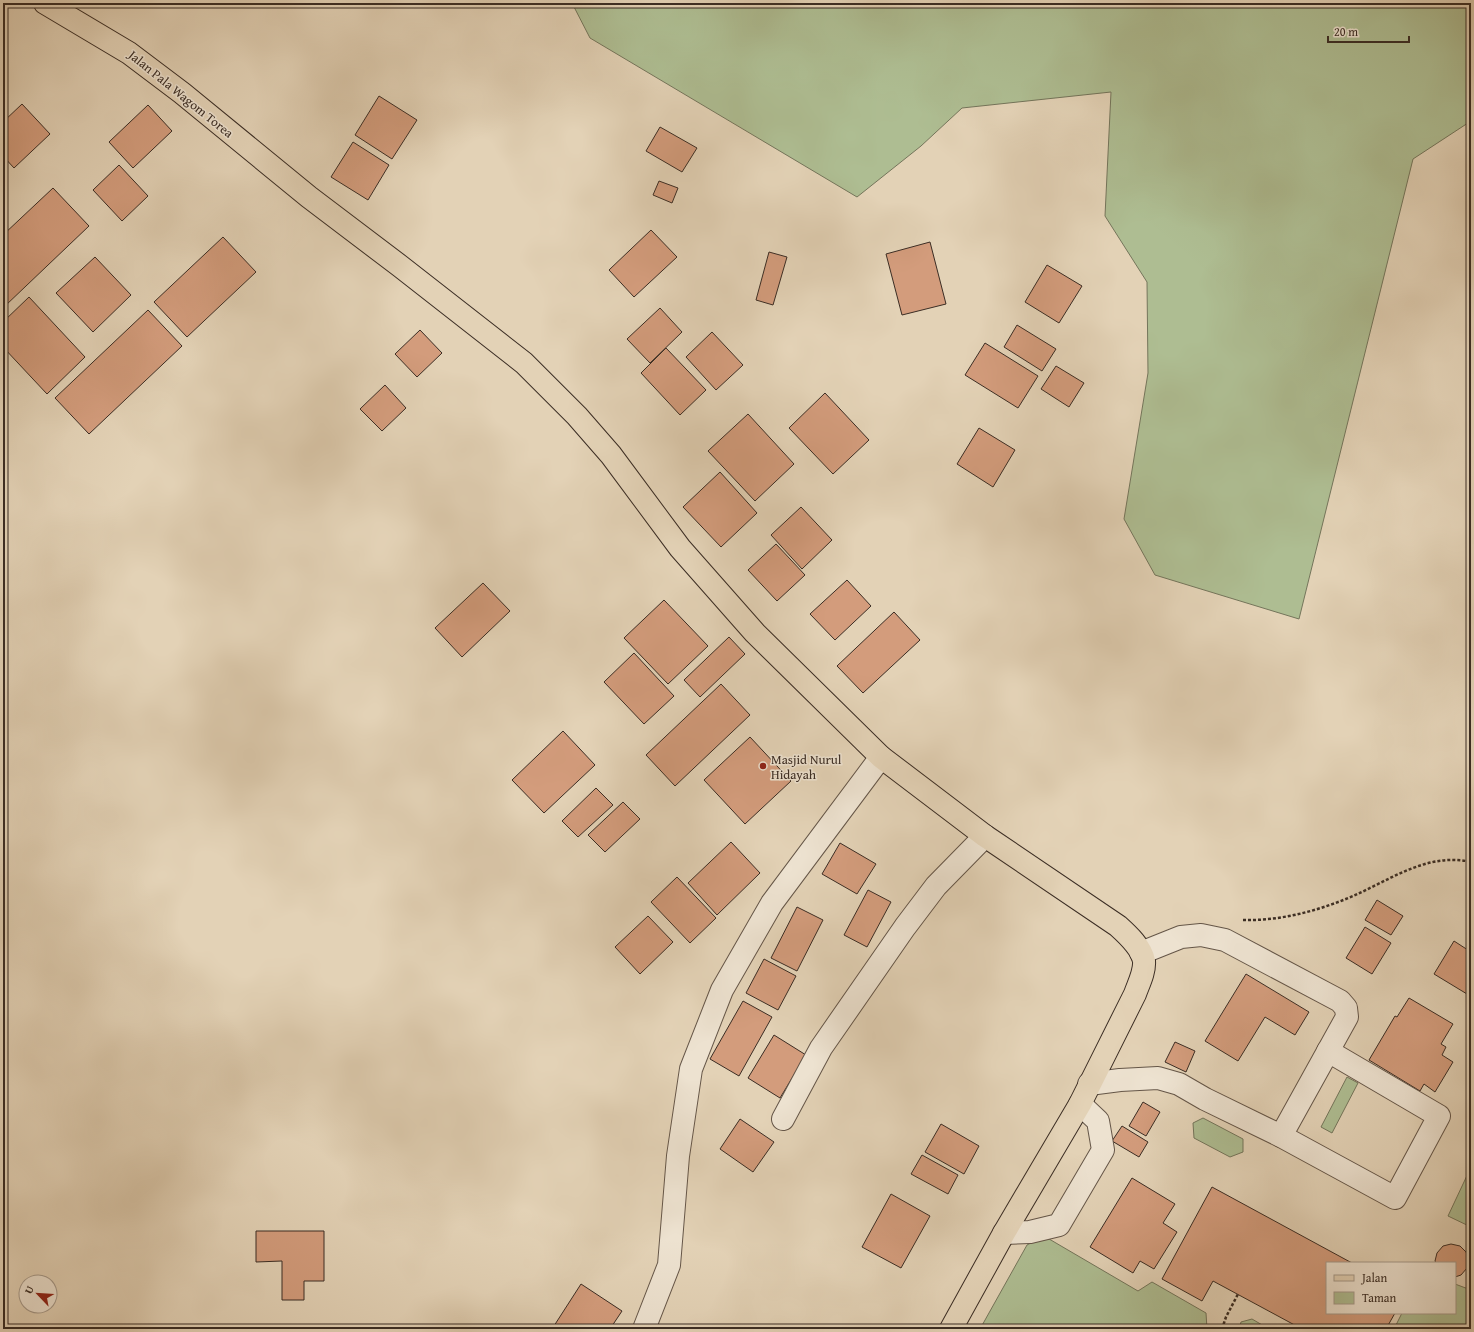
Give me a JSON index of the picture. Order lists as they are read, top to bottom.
{
  "streets": {
    "main road": ["Jalan Pala Wagom Torea"]
  },
  "places": ["Masjid Nurul Hidayah"],
  "legend": ["Jalan", "Taman"],
  "scale_bar": "20 m",
  "north": "top left"
}
